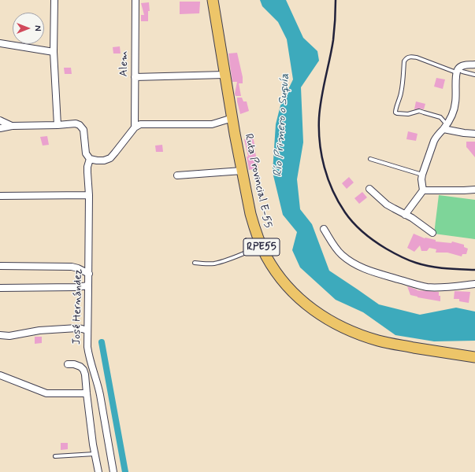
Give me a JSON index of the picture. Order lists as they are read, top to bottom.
{
  "streets": {
    "main road": ["Ruta Provincial E-55", "RPE55"],
    "street": ["Alem", "José Hernández"]
  },
  "water": ["Río Primero o Suquía"],
  "north": "right"
}
